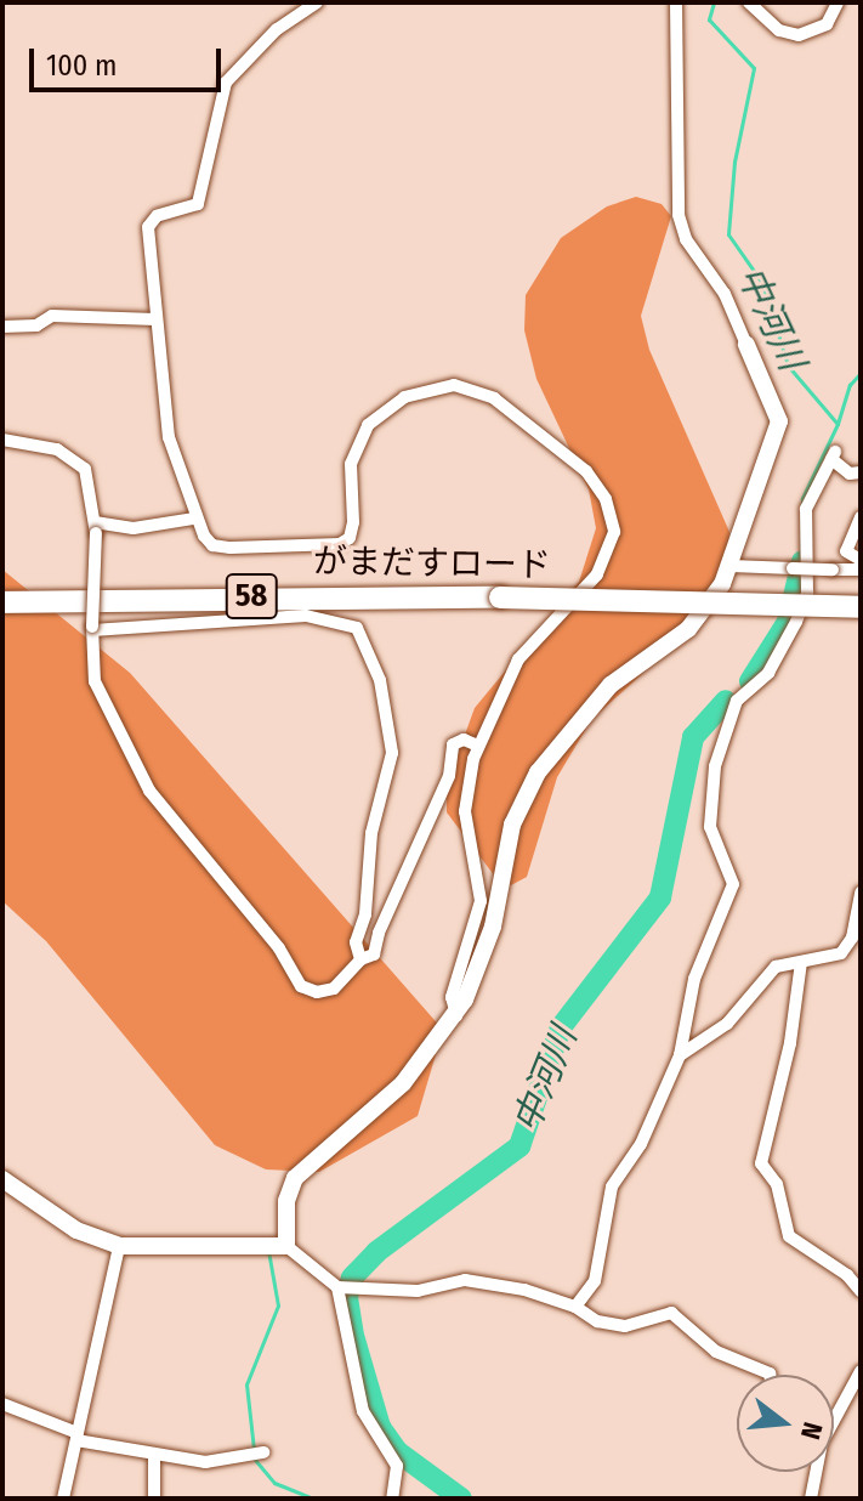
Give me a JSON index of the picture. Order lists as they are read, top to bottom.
{
  "streets": {
    "highway": ["がまだすロード", "58"]
  },
  "water": ["中河川"],
  "scale_bar": "100 m",
  "north": "right"
}
